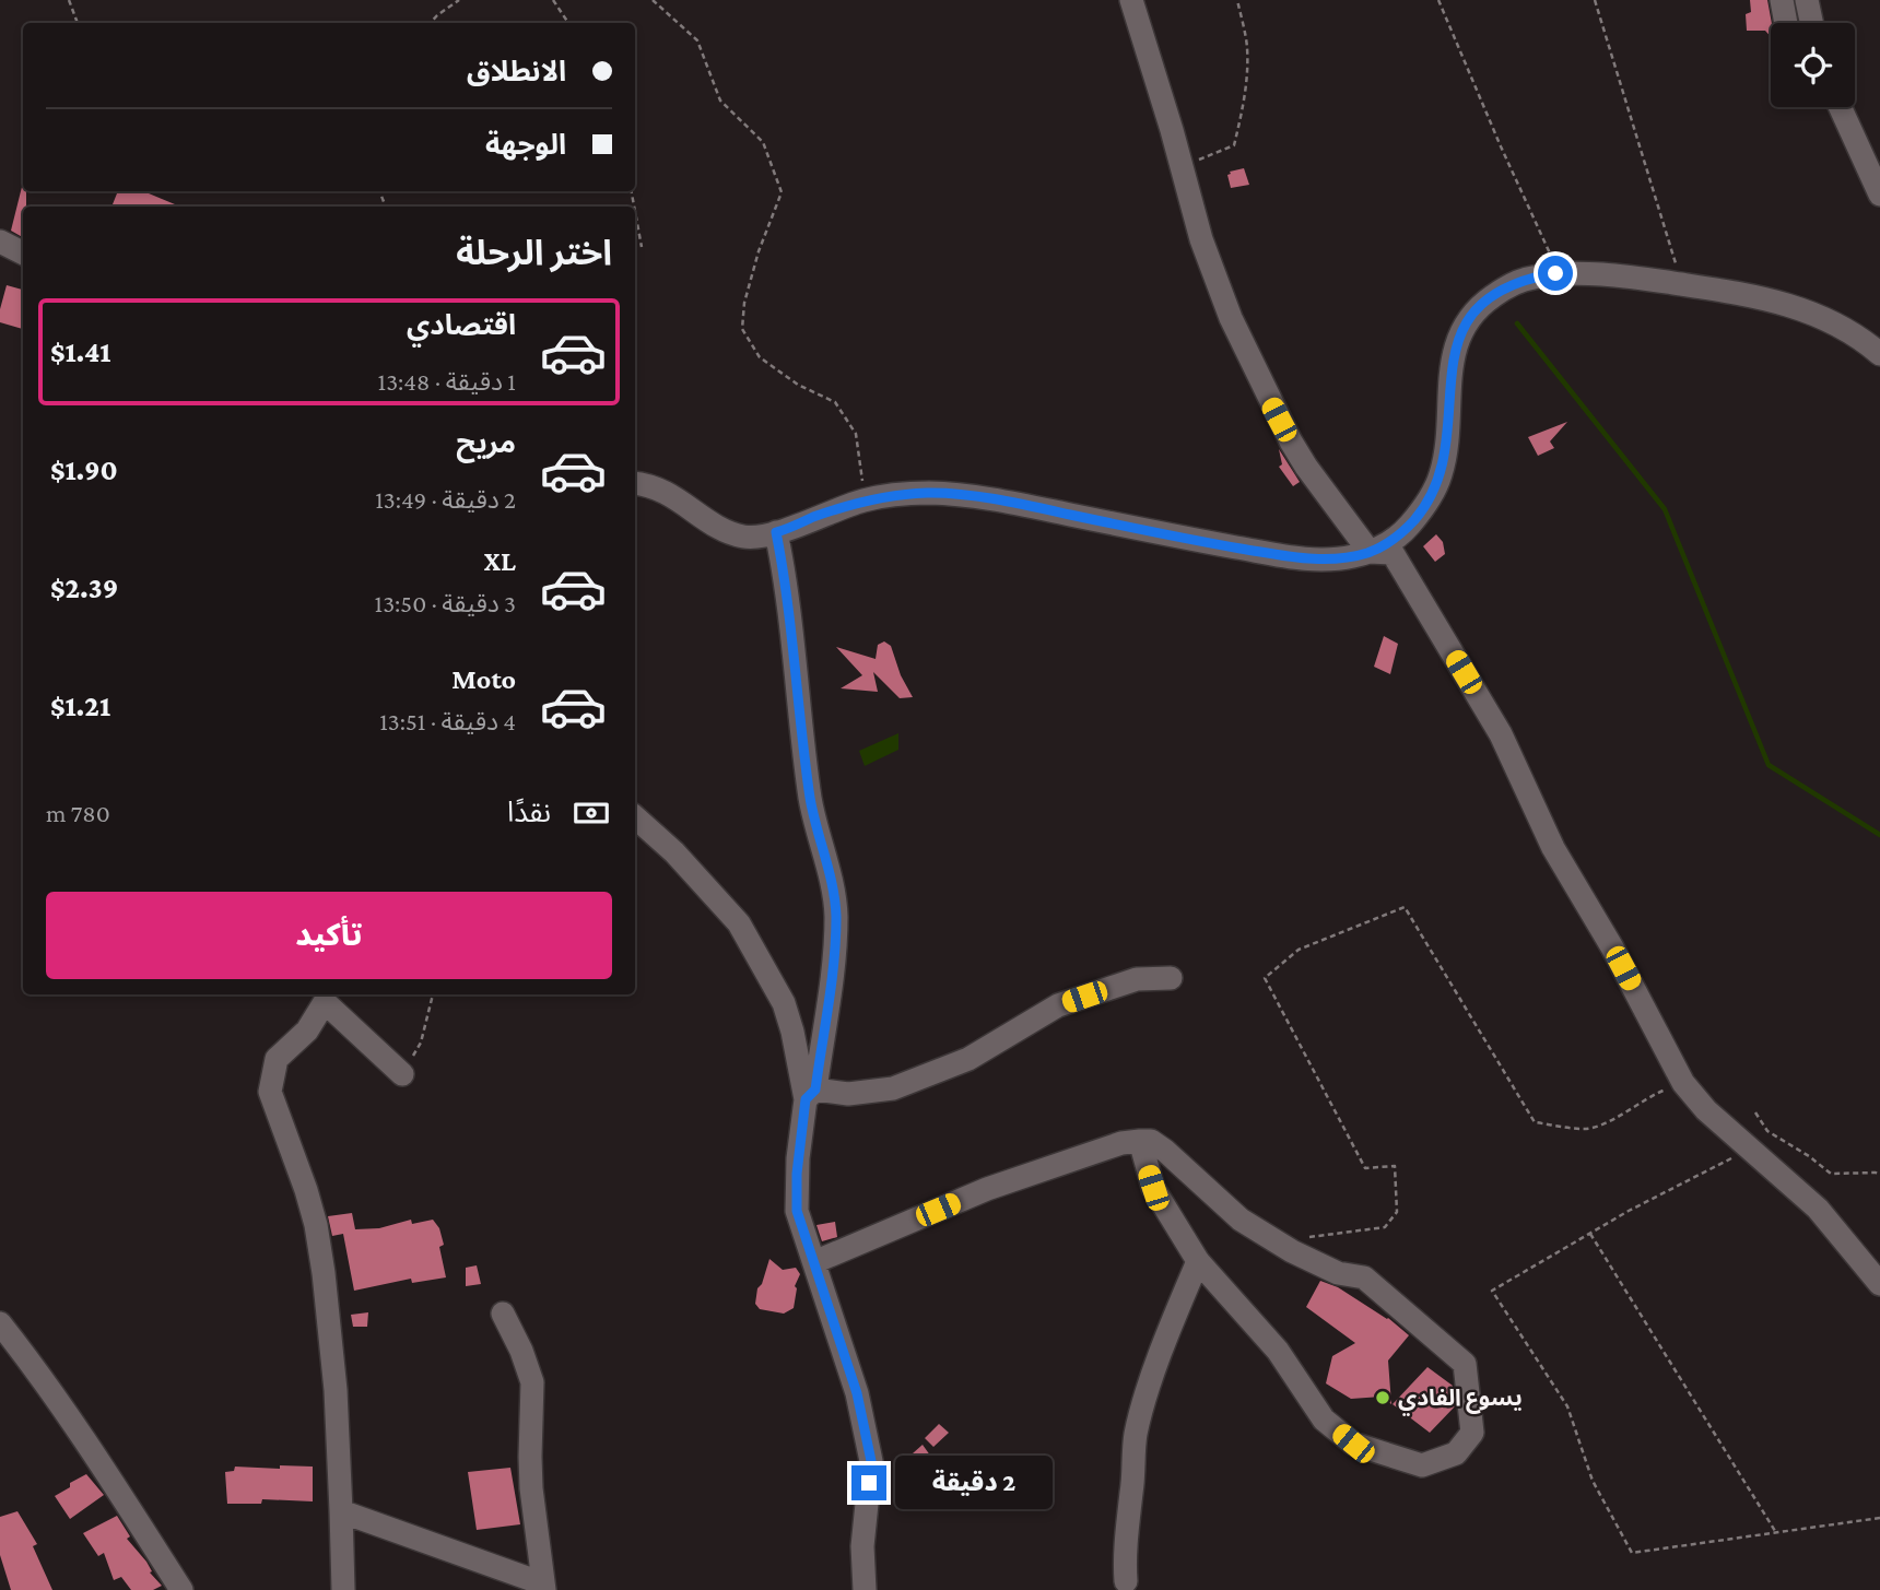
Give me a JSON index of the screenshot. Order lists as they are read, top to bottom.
{
  "places": ["يسوع الفادي"],
  "page": {
    "banner": ["الانطلاق", "الوجهة"],
    "heading": "اختر الرحلة",
    "list": [
      {
        "name": "اقتصادي",
        "note": "1 دقيقة · 13:48",
        "value": "$1.41"
      },
      {
        "name": "مريح",
        "note": "2 دقيقة · 13:49",
        "value": "$1.90"
      },
      {
        "name": "XL",
        "note": "3 دقيقة · 13:50",
        "value": "$2.39"
      },
      {
        "name": "Moto",
        "note": "4 دقيقة · 13:51",
        "value": "$1.21"
      }
    ],
    "pay": ["نقدًا", "780 m"],
    "buttons": "تأكيد",
    "bubble": "2 دقيقة"
  }
}
